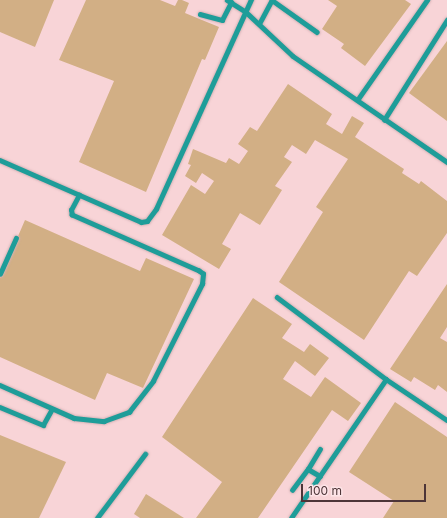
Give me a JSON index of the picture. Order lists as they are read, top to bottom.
{
  "scale_bar": "100 m"
}
